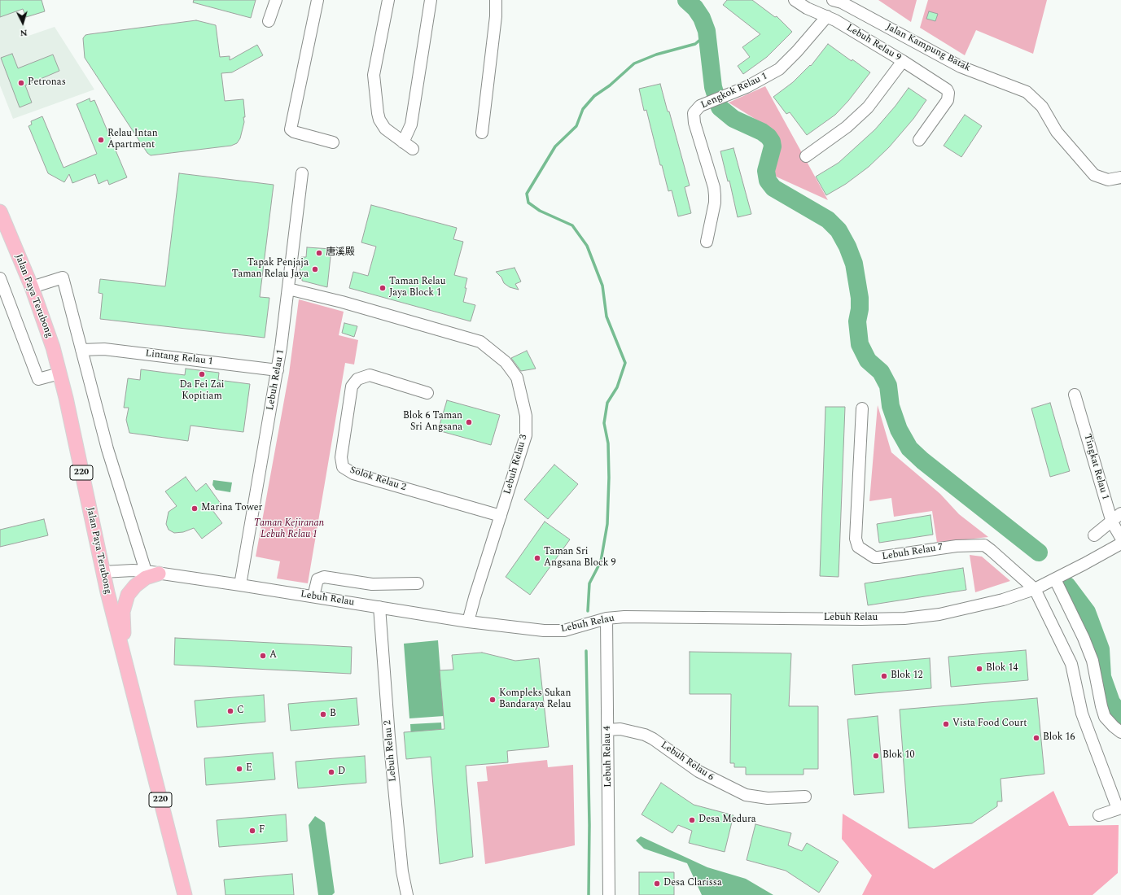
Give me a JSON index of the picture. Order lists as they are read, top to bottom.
{
  "streets": {
    "main road": ["Jalan Paya Terubong", "220"],
    "street": [
      "Lebuh Relau 9",
      "Jalan Kampung Batak",
      "Lengkok Relau 1",
      "Lintang Relau 1",
      "Lebuh Relau 1",
      "Lebuh Relau 3",
      "Tingkat Relau 1",
      "Solok Relau 2",
      "Lebuh Relau 7",
      "Lebuh Relau",
      "Lebuh Relau 2",
      "Lebuh Relau 4",
      "Lebuh Relau 6"
    ]
  },
  "crossings": [
    ["Lebuh Relau 9", "Lengkok Relau 1"],
    ["Jalan Paya Terubong", "Lebuh Relau"],
    ["Lintang Relau 1", "Lebuh Relau 1"],
    ["Lebuh Relau 1", "Lebuh Relau 3"],
    ["Lebuh Relau 1", "Lebuh Relau"],
    ["Lebuh Relau 3", "Solok Relau 2"],
    ["Lebuh Relau 3", "Lebuh Relau"],
    ["Lebuh Relau 7", "Lebuh Relau"],
    ["Lebuh Relau", "Lebuh Relau 2"],
    ["Lebuh Relau", "Lebuh Relau 4"],
    ["Lebuh Relau 4", "Lebuh Relau 6"]
  ],
  "parks": ["Taman Kejiranan Lebuh Relau 1"],
  "places": [
    "Petronas",
    "Relau Intan Apartment",
    "唐溪殿",
    "Tapak Penjaja Taman Relau Jaya",
    "Taman Relau Jaya Block 1",
    "Da Fei Zai Kopitiam",
    "Blok 6 Taman Sri Angsana",
    "Marina Tower",
    "Taman Sri Angsana Block 9",
    "A",
    "Blok 14",
    "Blok 12",
    "Kompleks Sukan Bandaraya Relau",
    "C",
    "B",
    "Vista Food Court",
    "Blok 16",
    "Blok 10",
    "E",
    "D",
    "Desa Medura",
    "F",
    "Desa Clarissa"
  ],
  "north": "bottom"
}
